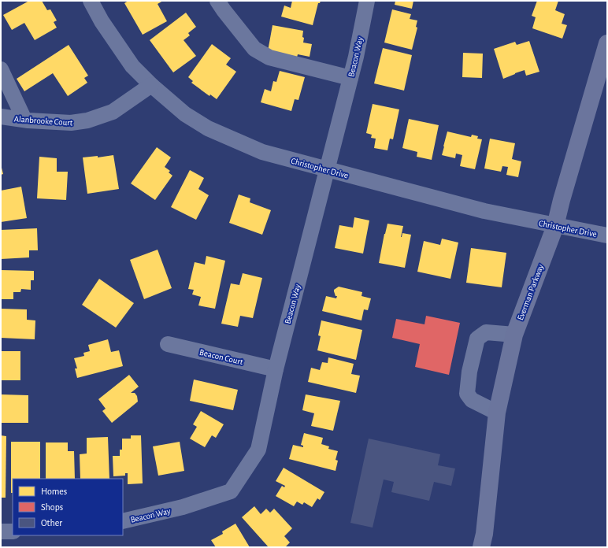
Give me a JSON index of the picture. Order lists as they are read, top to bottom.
{
  "streets": {
    "main road": ["Everman Parkway"],
    "street": [
      "Beacon Way",
      "Alanbrooke Court",
      "Christopher Drive",
      "Beacon Court"
    ]
  },
  "crossings": [
    ["Beacon Way", "Christopher Drive"],
    ["Beacon Way", "Beacon Court"],
    ["Alanbrooke Court", "Christopher Drive"],
    ["Christopher Drive", "Everman Parkway"]
  ],
  "legend": ["Homes", "Shops", "Other"]
}
